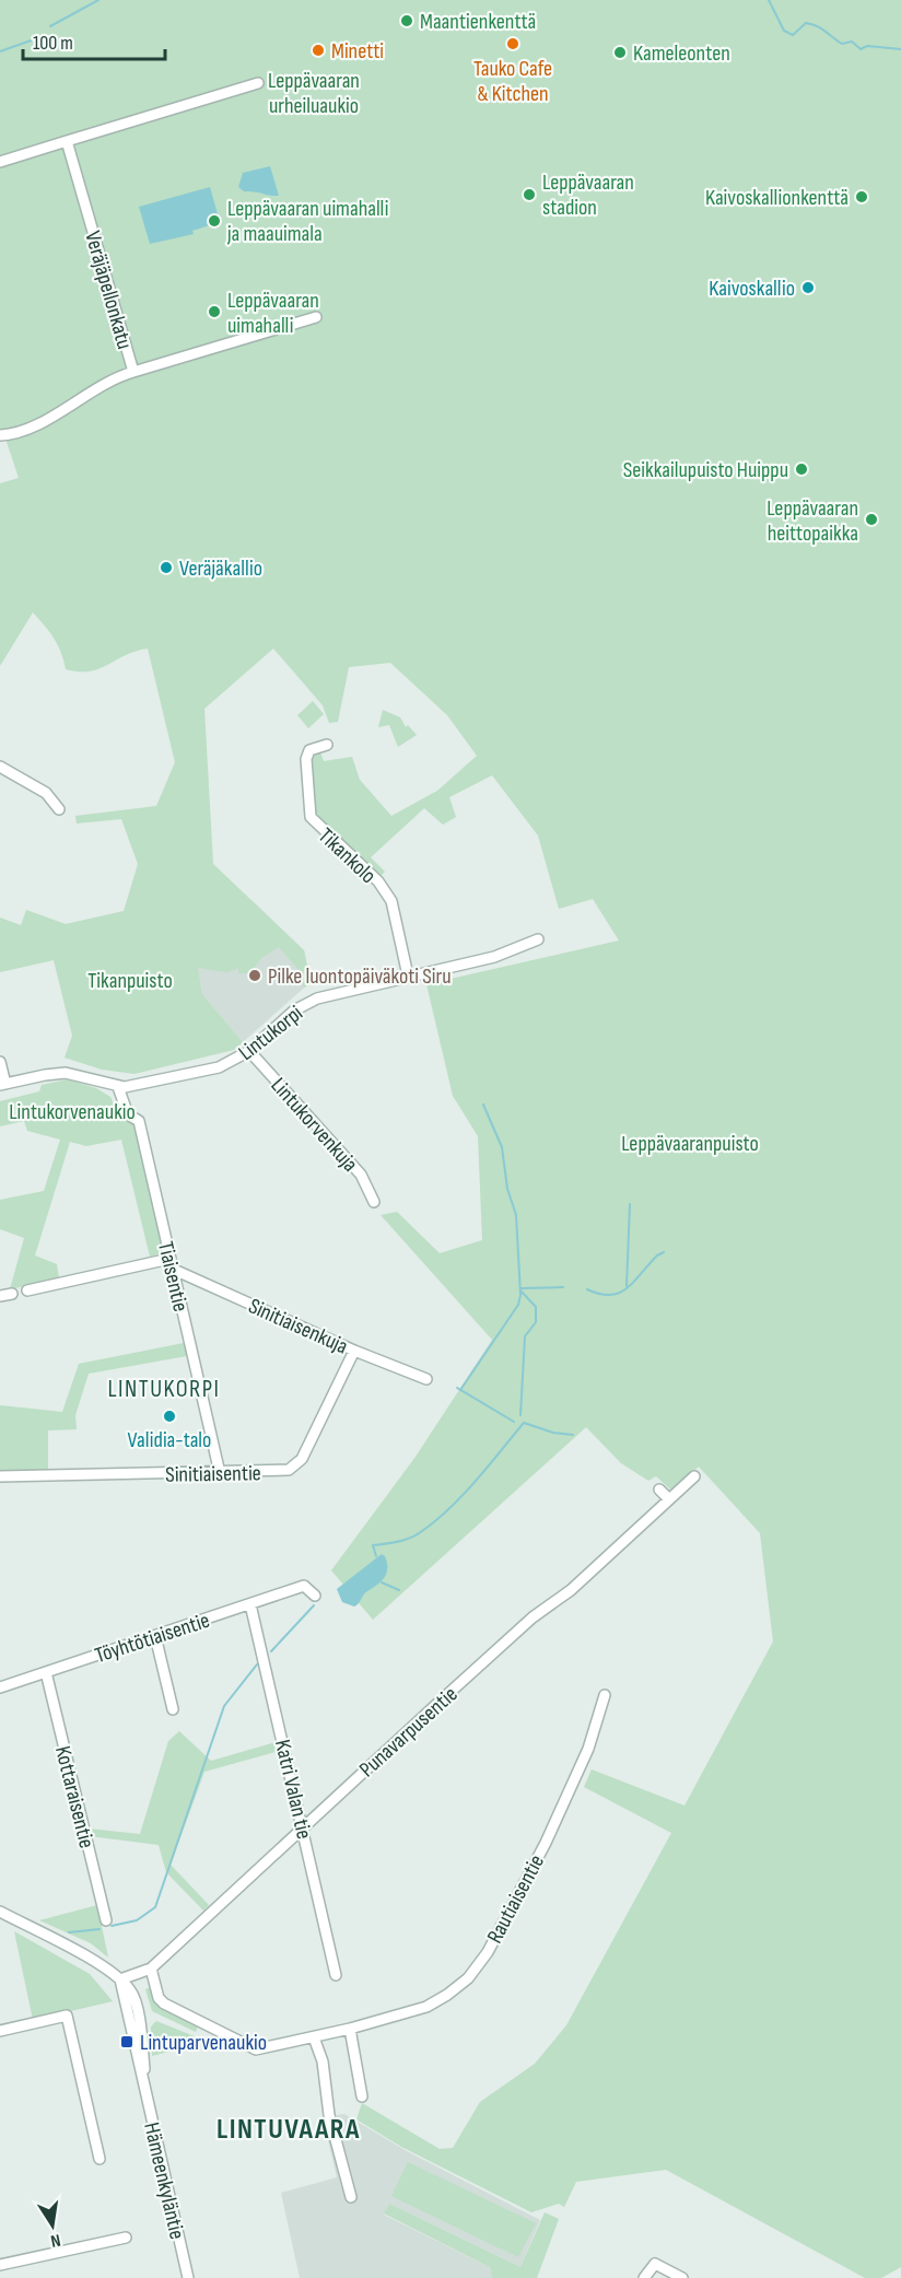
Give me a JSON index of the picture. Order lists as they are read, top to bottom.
{
  "streets": {
    "street": [
      "Veräjäpellonkatu",
      "Tikankolo",
      "Lintukorpi",
      "Lintukorvenkuja",
      "Tiaisentie",
      "Sinitiaisenkuja",
      "Sinitiaisentie",
      "Töyhtötiaisentie",
      "Punavarpusentie",
      "Katri Valan tie",
      "Kottaraisentie",
      "Rautiaisentie",
      "Hämeenkyläntie"
    ]
  },
  "crossings": [
    ["Tikankolo", "Lintukorpi"],
    ["Lintukorpi", "Lintukorvenkuja"],
    ["Lintukorpi", "Tiaisentie"],
    ["Tiaisentie", "Sinitiaisenkuja"],
    ["Tiaisentie", "Sinitiaisentie"],
    ["Sinitiaisenkuja", "Sinitiaisentie"],
    ["Töyhtötiaisentie", "Katri Valan tie"],
    ["Töyhtötiaisentie", "Kottaraisentie"],
    ["Punavarpusentie", "Katri Valan tie"],
    ["Punavarpusentie", "Rautiaisentie"]
  ],
  "districts": ["LINTUKORPI", "LINTUVAARA"],
  "parks": [
    "Leppävaaran urheiluaukio",
    "Tikanpuisto",
    "Lintukorvenaukio",
    "Leppävaaranpuisto"
  ],
  "places": {
    "other": [
      "Maantienkenttä",
      "Tauko Cafe & Kitchen",
      "Minetti",
      "Kameleonten",
      "Leppävaaran stadion",
      "Kaivoskallionkenttä",
      "Leppävaaran uimahalli ja maauimala",
      "Kaivoskallio",
      "Leppävaaran uimahalli",
      "Seikkailupuisto Huippu",
      "Leppävaaran heittopaikka",
      "Veräjäkallio",
      "Pilke luontopäiväkoti Siru",
      "Validia-talo"
    ],
    "transit": ["Lintuparvenaukio"]
  },
  "scale_bar": "100 m",
  "north": "bottom"
}
